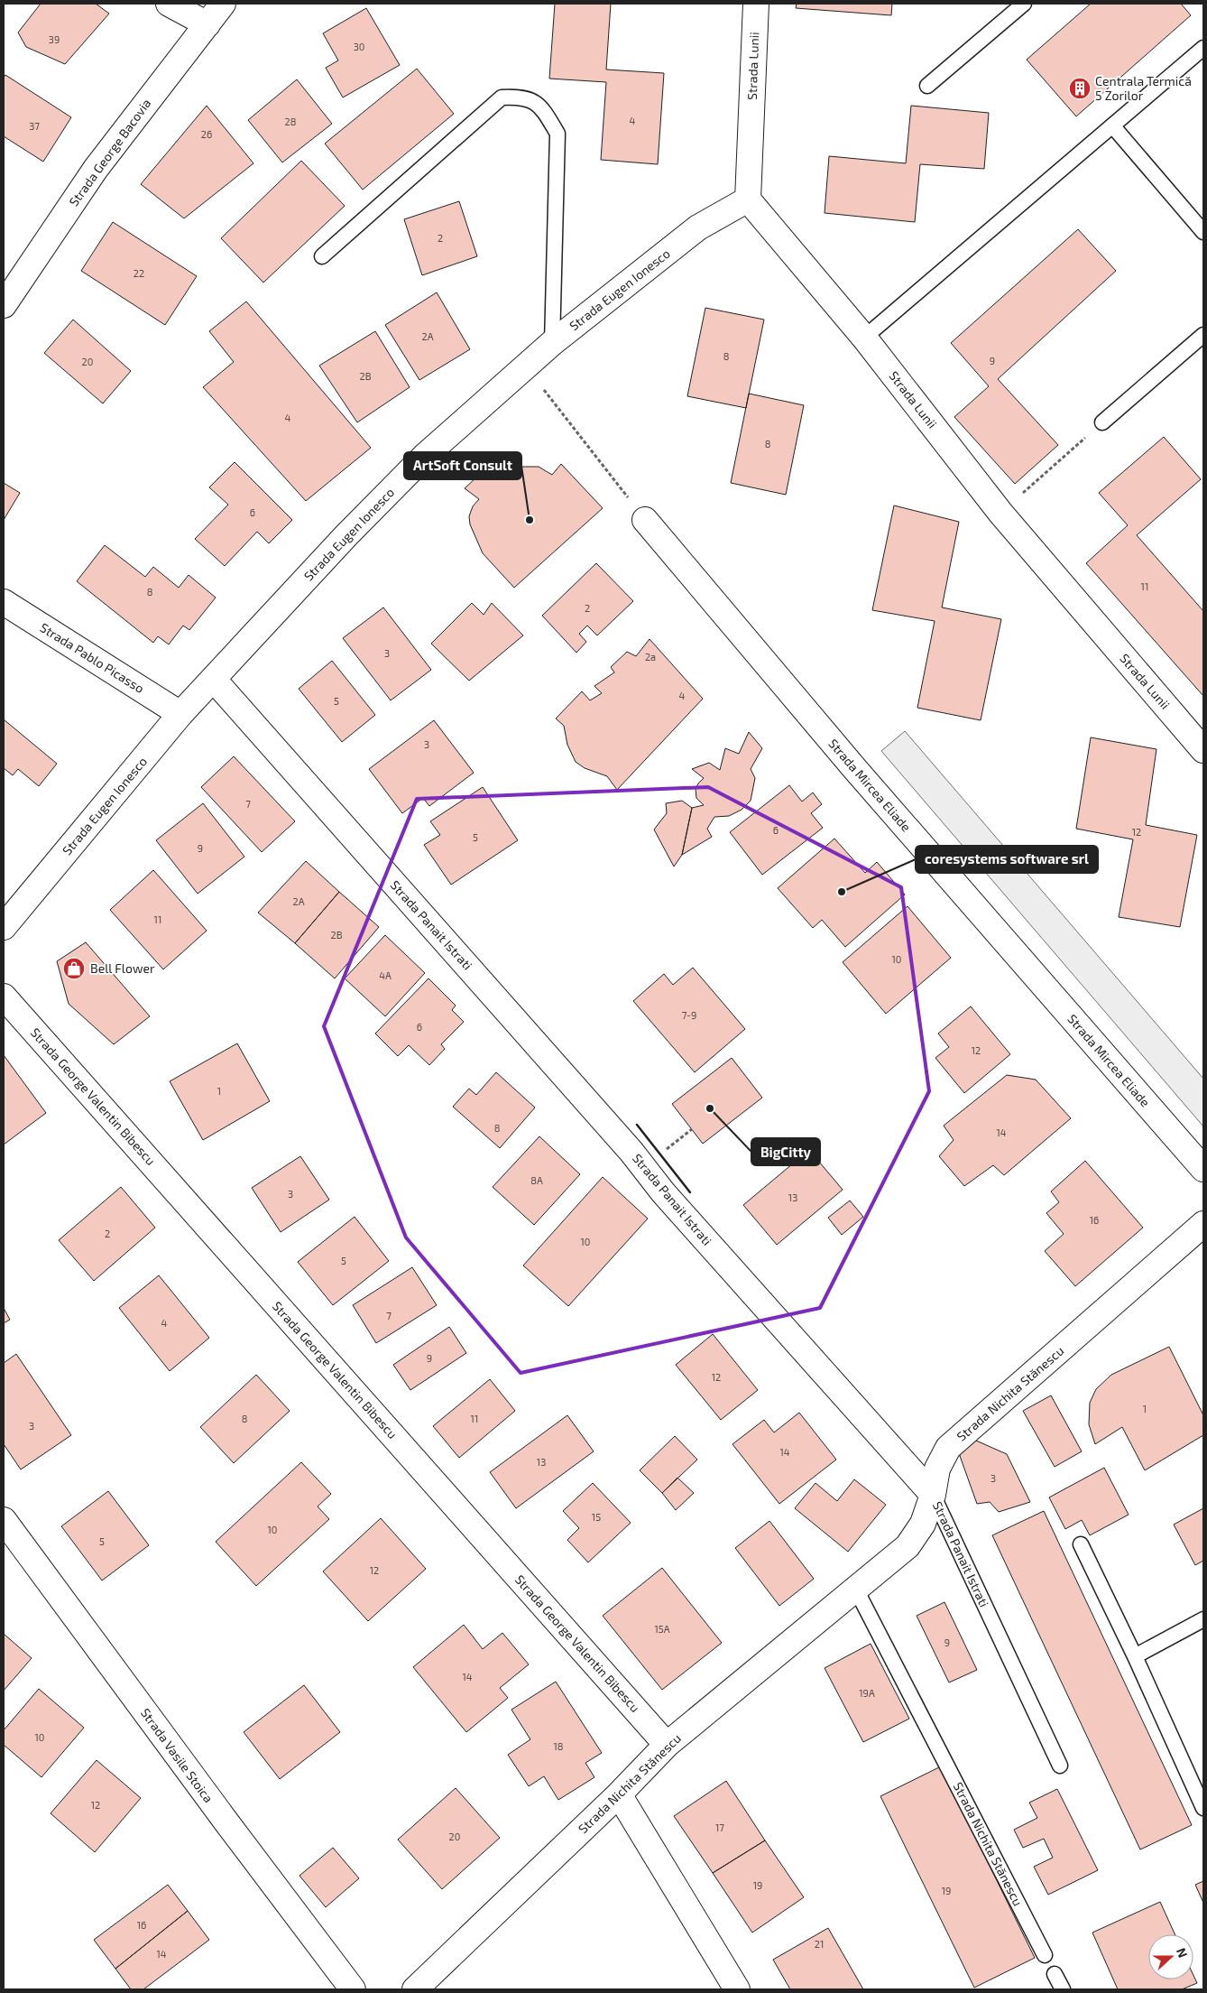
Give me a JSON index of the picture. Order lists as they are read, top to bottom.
{
  "streets": {
    "street": [
      "Strada Lunii",
      "Strada George Bacovia",
      "Strada Eugen Ionesco",
      "Strada Pablo Picasso",
      "Strada Mircea Eliade",
      "Strada Panait Istrati",
      "Strada George Valentin Bibescu",
      "Strada Nichita Stănescu",
      "Strada Vasile Stoica"
    ]
  },
  "crossings": [
    ["Strada Lunii", "Strada Eugen Ionesco"],
    ["Strada Eugen Ionesco", "Strada Pablo Picasso"],
    ["Strada Eugen Ionesco", "Strada Panait Istrati"],
    ["Strada Panait Istrati", "Strada Nichita Stănescu"],
    ["Strada George Valentin Bibescu", "Strada Nichita Stănescu"]
  ],
  "places": {
    "building": ["Centrala Termică 5 Zorilor"],
    "other": ["ArtSoft Consult", "coresystems software srl", "BigCitty"],
    "shop": ["Bell Flower"]
  },
  "house_numbers": [
    "39",
    "30",
    "4",
    "28",
    "37",
    "26",
    "2",
    "22",
    "2A",
    "8",
    "9",
    "20",
    "2B",
    "4",
    "8",
    "6",
    "11",
    "8",
    "2",
    "3",
    "2a",
    "4",
    "5",
    "3",
    "7",
    "6",
    "12",
    "5",
    "9",
    "2A",
    "11",
    "2B",
    "10",
    "4A",
    "7-9",
    "6",
    "12",
    "1",
    "8",
    "14",
    "8A",
    "3",
    "13",
    "16",
    "2",
    "10",
    "5",
    "7",
    "4",
    "9",
    "12",
    "1",
    "8",
    "11",
    "3",
    "14",
    "13",
    "3",
    "15",
    "10",
    "5",
    "12",
    "15A",
    "9",
    "14",
    "19A",
    "10",
    "18",
    "12",
    "17",
    "20",
    "19",
    "19",
    "16",
    "21",
    "14"
  ],
  "north": "right"
}
